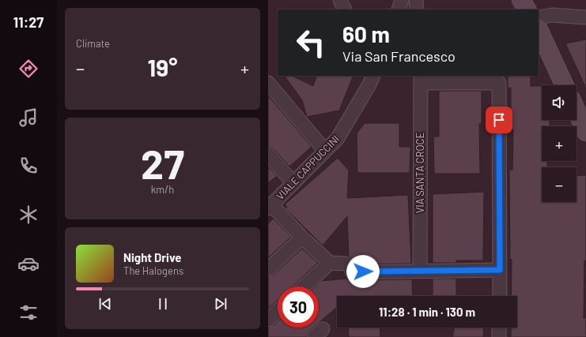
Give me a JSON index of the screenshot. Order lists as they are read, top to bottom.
{
  "streets": {
    "street": ["VIALE CAPPUCCINI", "VIA SANTA CROCE"]
  },
  "page": {
    "tabs": "11:27",
    "tile": [
      "Climate",
      ["27", "km/h"]
    ],
    "turn": ["60 m", "Via San Francesco"],
    "heat": ["−", "19°", "+"],
    "map_buttons": ["+", "−"],
    "song": ["Night Drive", "The Halogens"],
    "limit": "30",
    "trip": "11:28 · 1 min · 130 m"
  }
}
